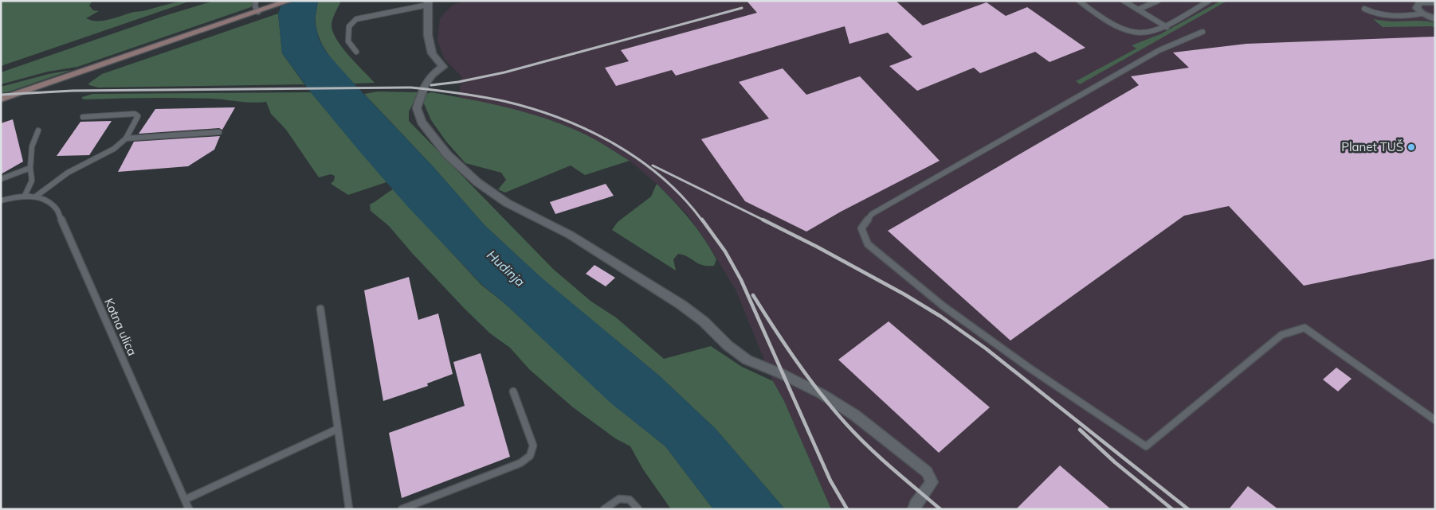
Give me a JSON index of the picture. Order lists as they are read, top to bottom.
{
  "streets": {
    "lane": ["Kotna ulica"]
  },
  "water": ["Hudinja"],
  "places": ["Planet TUŠ"]
}
